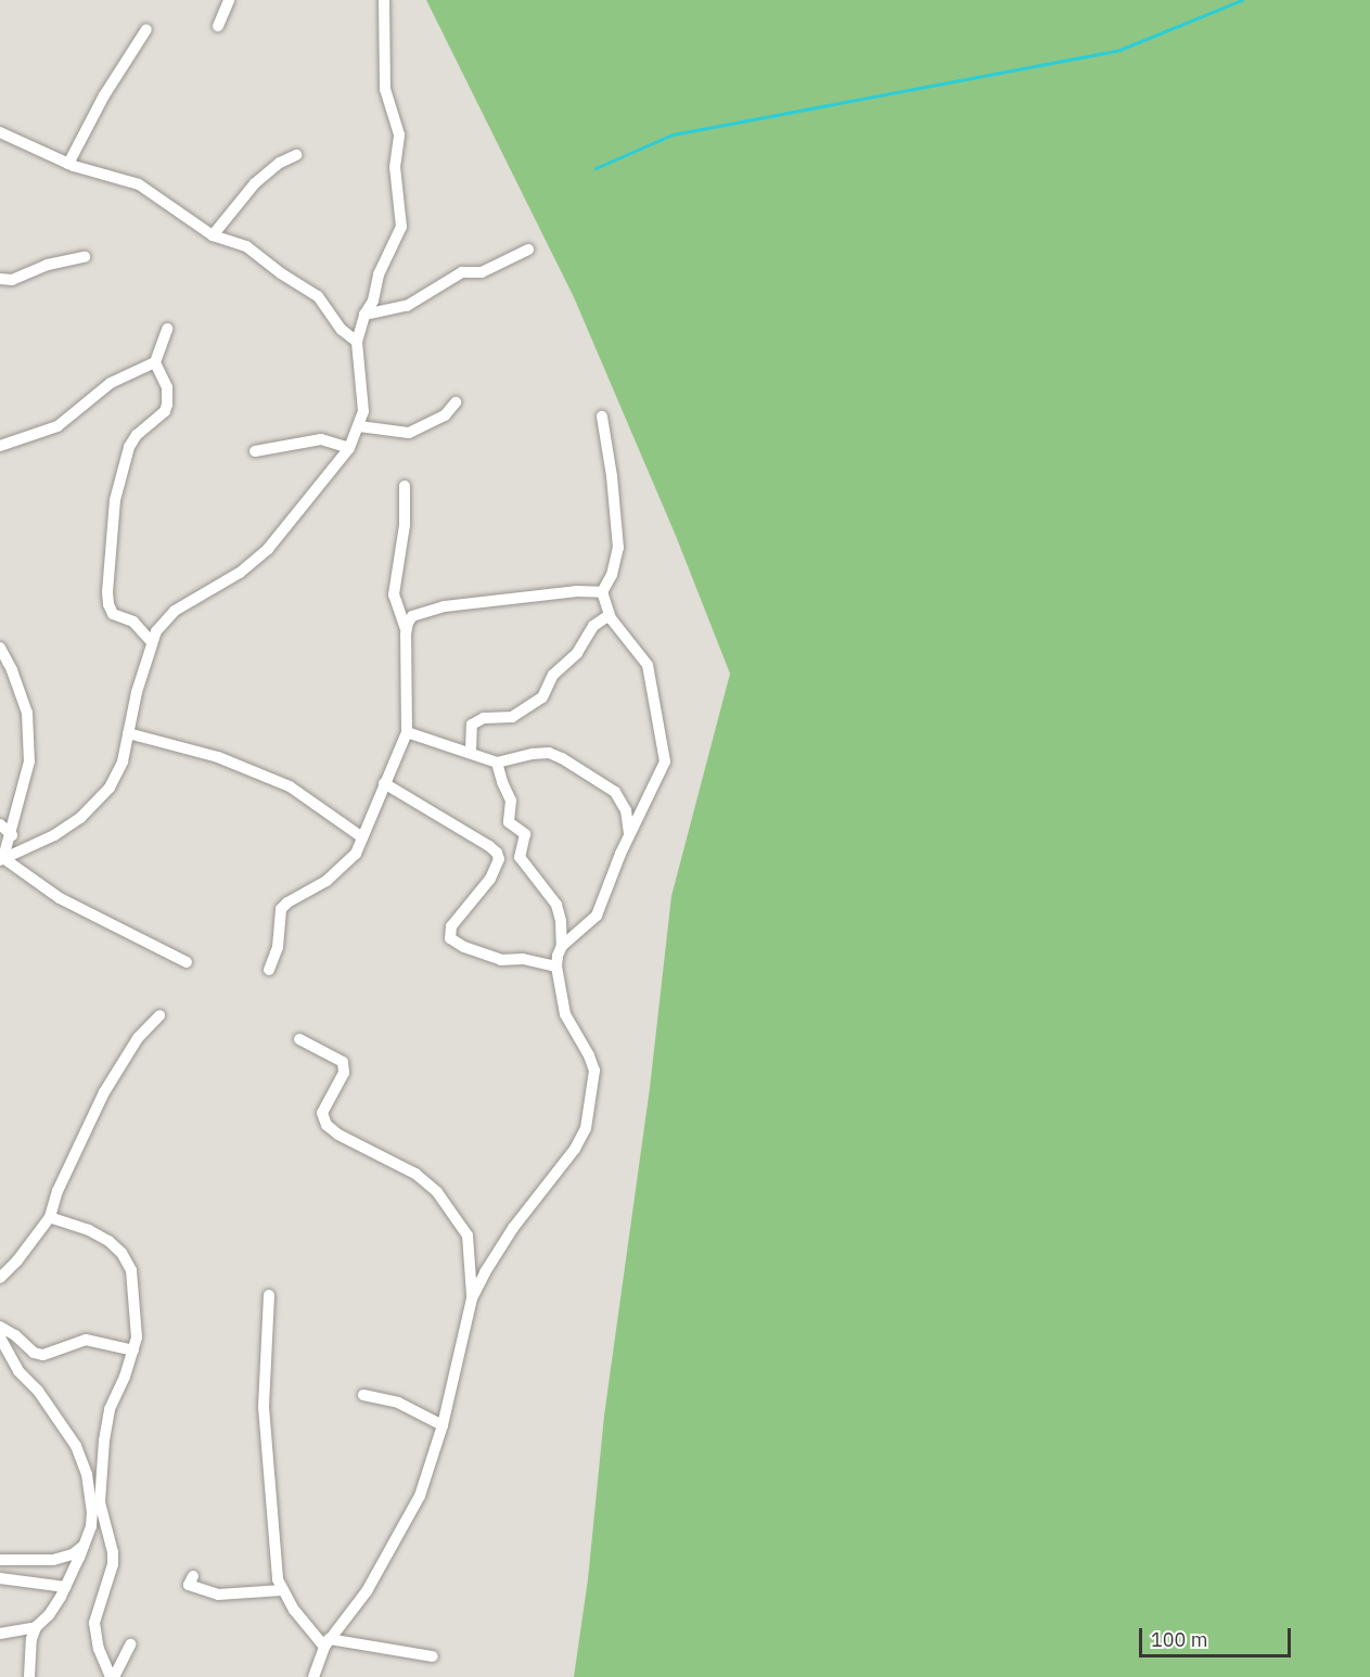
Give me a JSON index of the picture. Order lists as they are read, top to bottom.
{
  "scale_bar": "100 m"
}
